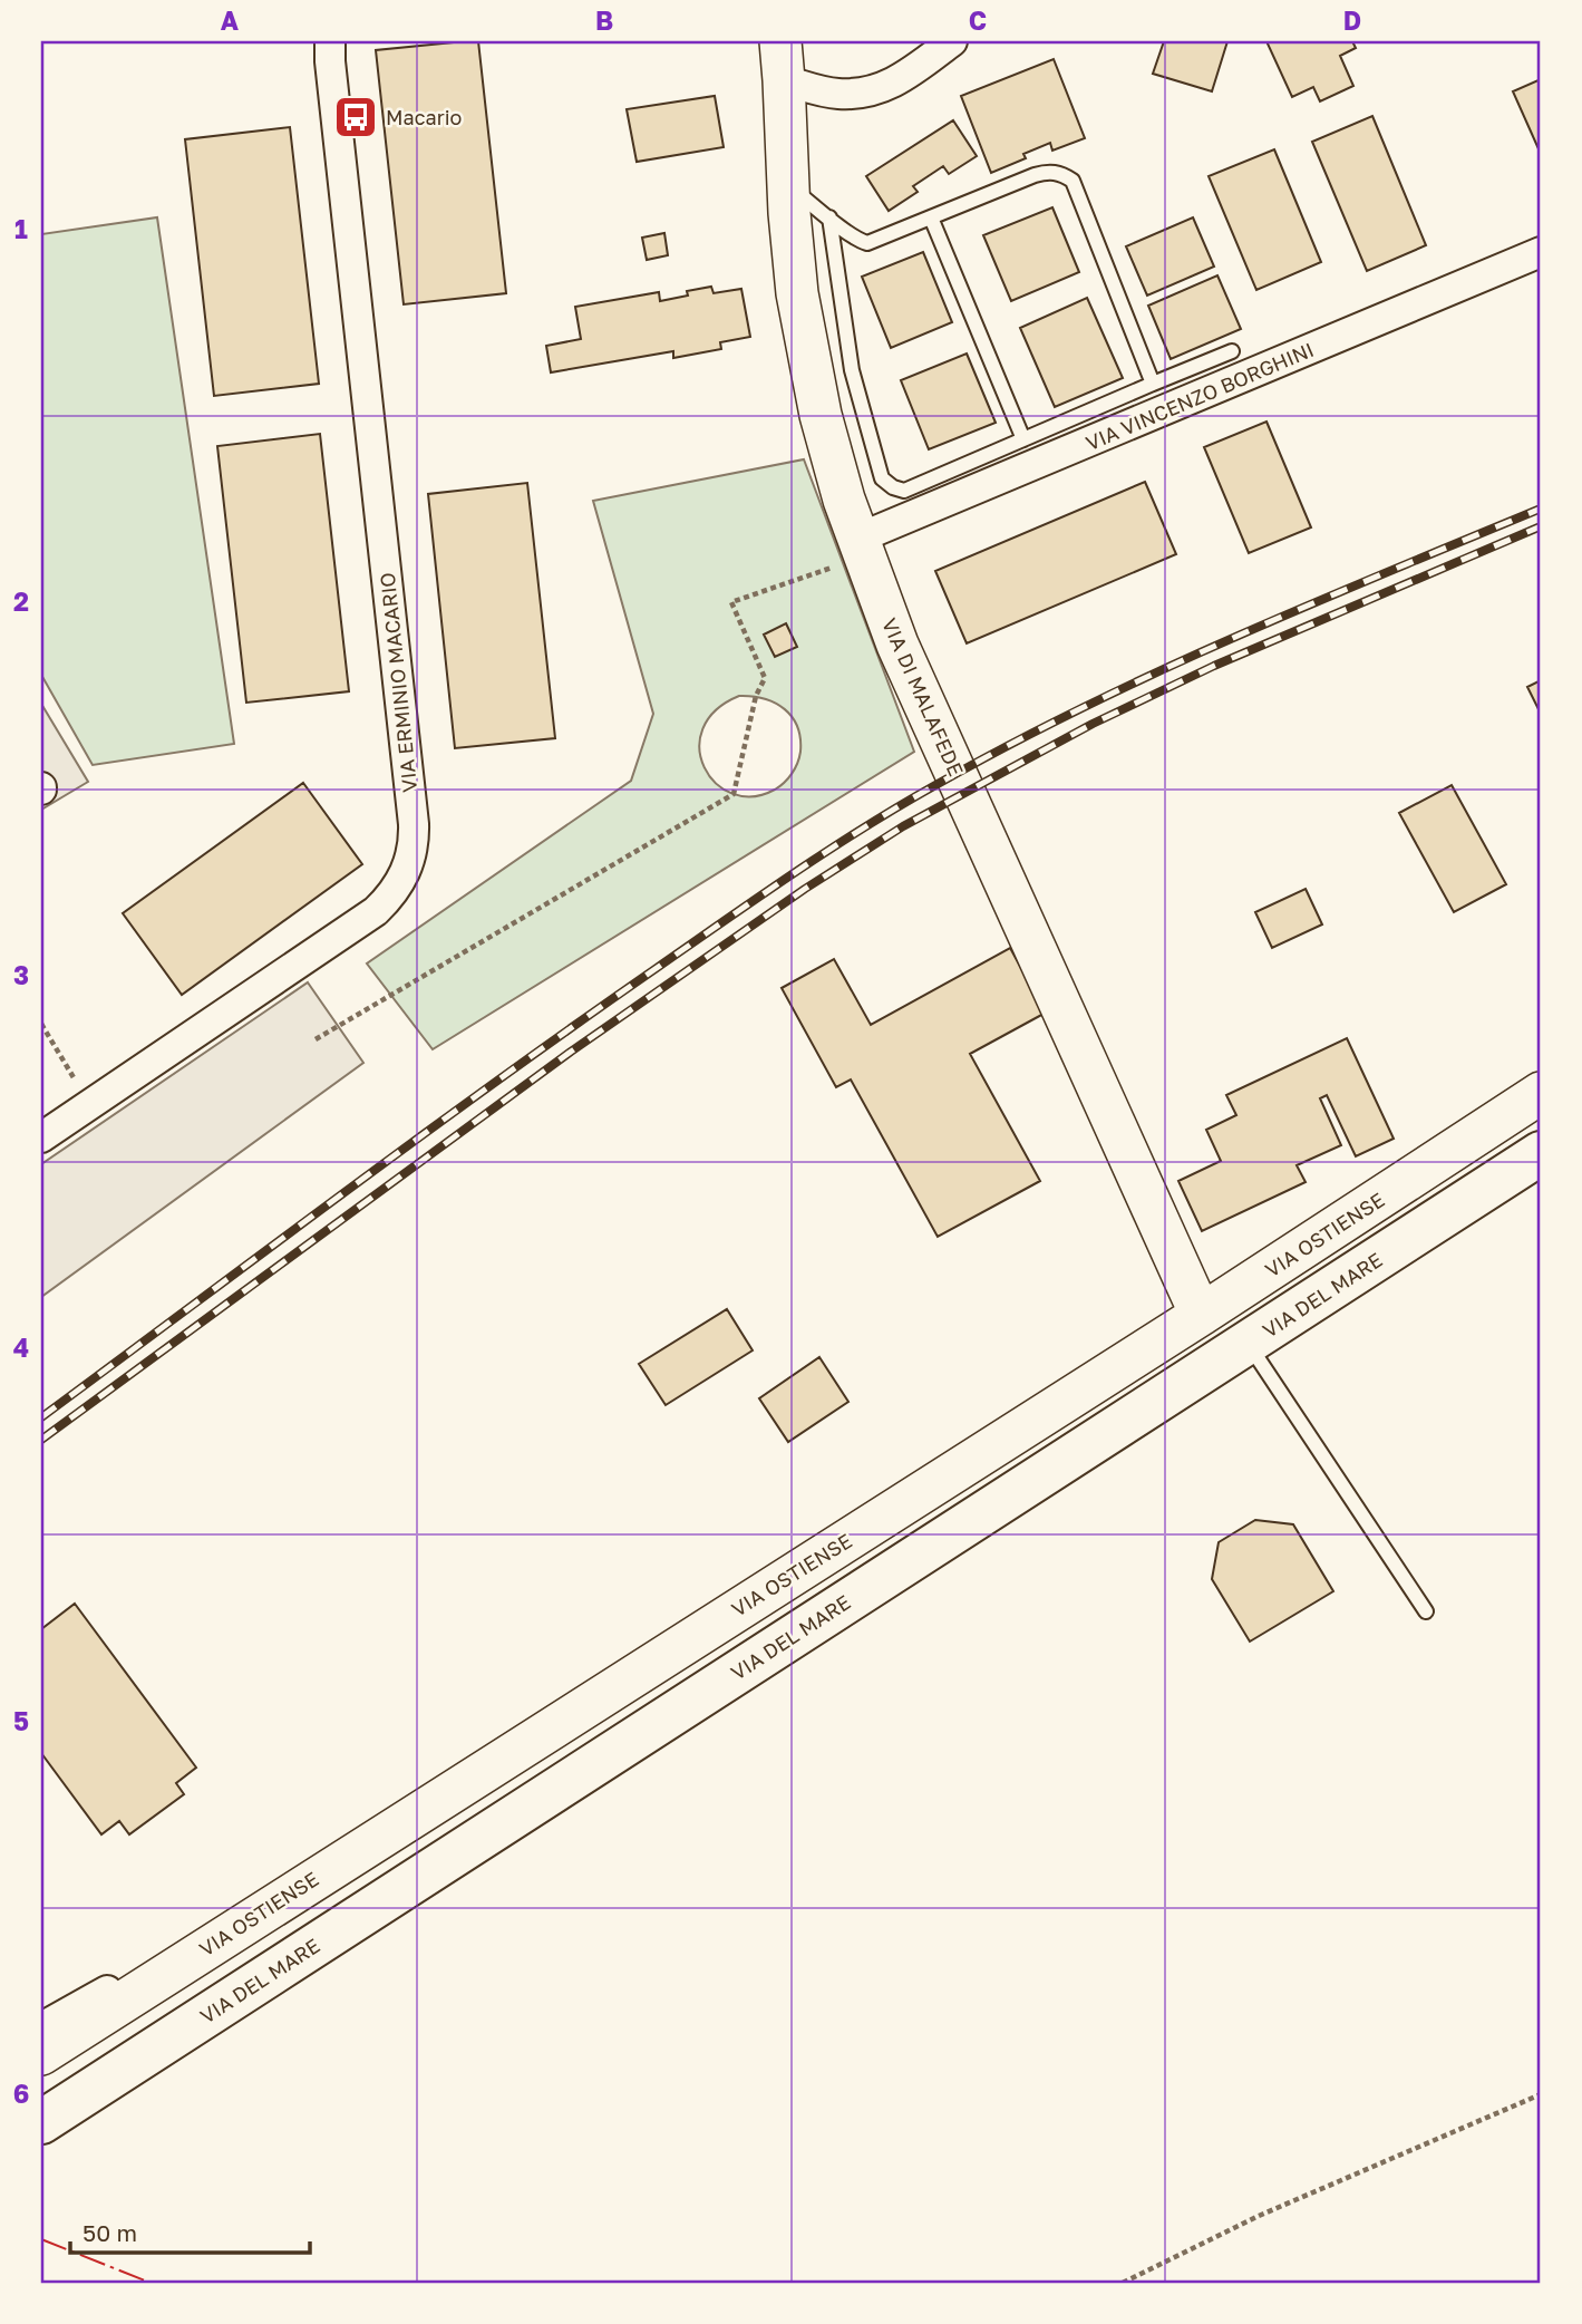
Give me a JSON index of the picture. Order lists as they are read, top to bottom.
{
  "streets": {
    "main road": ["VIA DI MALAFEDE", "VIA OSTIENSE", "VIA DEL MARE"],
    "street": ["VIA VINCENZO BORGHINI", "VIA ERMINIO MACARIO"]
  },
  "crossings": [
    ["VIA VINCENZO BORGHINI", "VIA DI MALAFEDE"],
    ["VIA DI MALAFEDE", "VIA OSTIENSE"]
  ],
  "places": {
    "bus stop": ["Macario"]
  },
  "scale_bar": "50 m",
  "grid": {
    "columns": [
      "A",
      "B",
      "C",
      "D"
    ],
    "rows": [
      "1",
      "2",
      "3",
      "4",
      "5",
      "6"
    ]
  }
}
